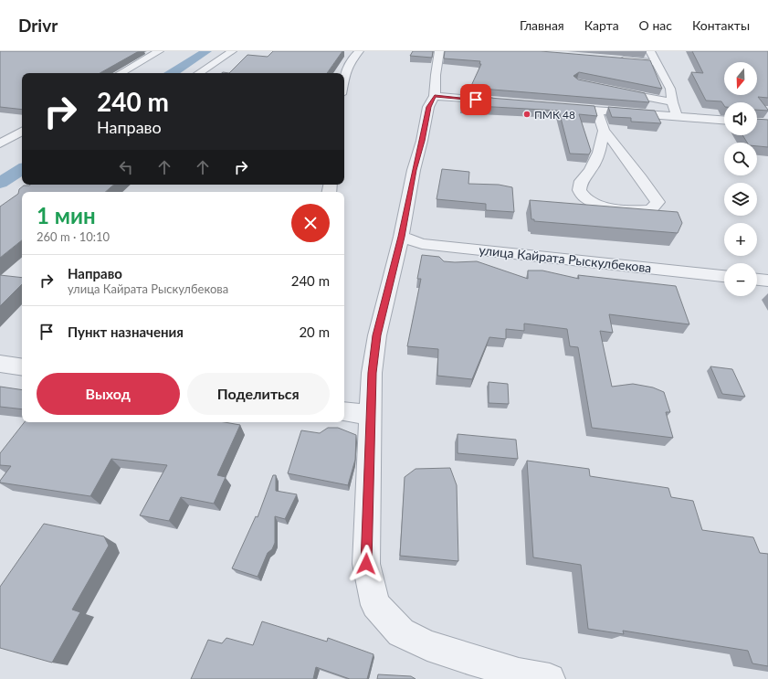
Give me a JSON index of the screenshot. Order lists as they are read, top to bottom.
{
  "streets": {
    "street": ["улица Кайрата Рыскулбекова"]
  },
  "places": ["ПМК 48"],
  "north": "bottom",
  "page": {
    "header": "Drivr",
    "nav": [
      "Главная",
      "Карта",
      "О нас",
      "Контакты"
    ],
    "map_buttons": ["+", "−"],
    "turn": ["240 m", "Направо"],
    "heading": ["1 мин", "260 m · 10:10"],
    "list": [
      {
        "name": "Направо",
        "note": "улица Кайрата Рыскулбекова",
        "value": "240 m"
      },
      {
        "name": "Пункт назначения",
        "value": "20 m"
      }
    ],
    "buttons": ["Выход", "Поделиться"]
  }
}
